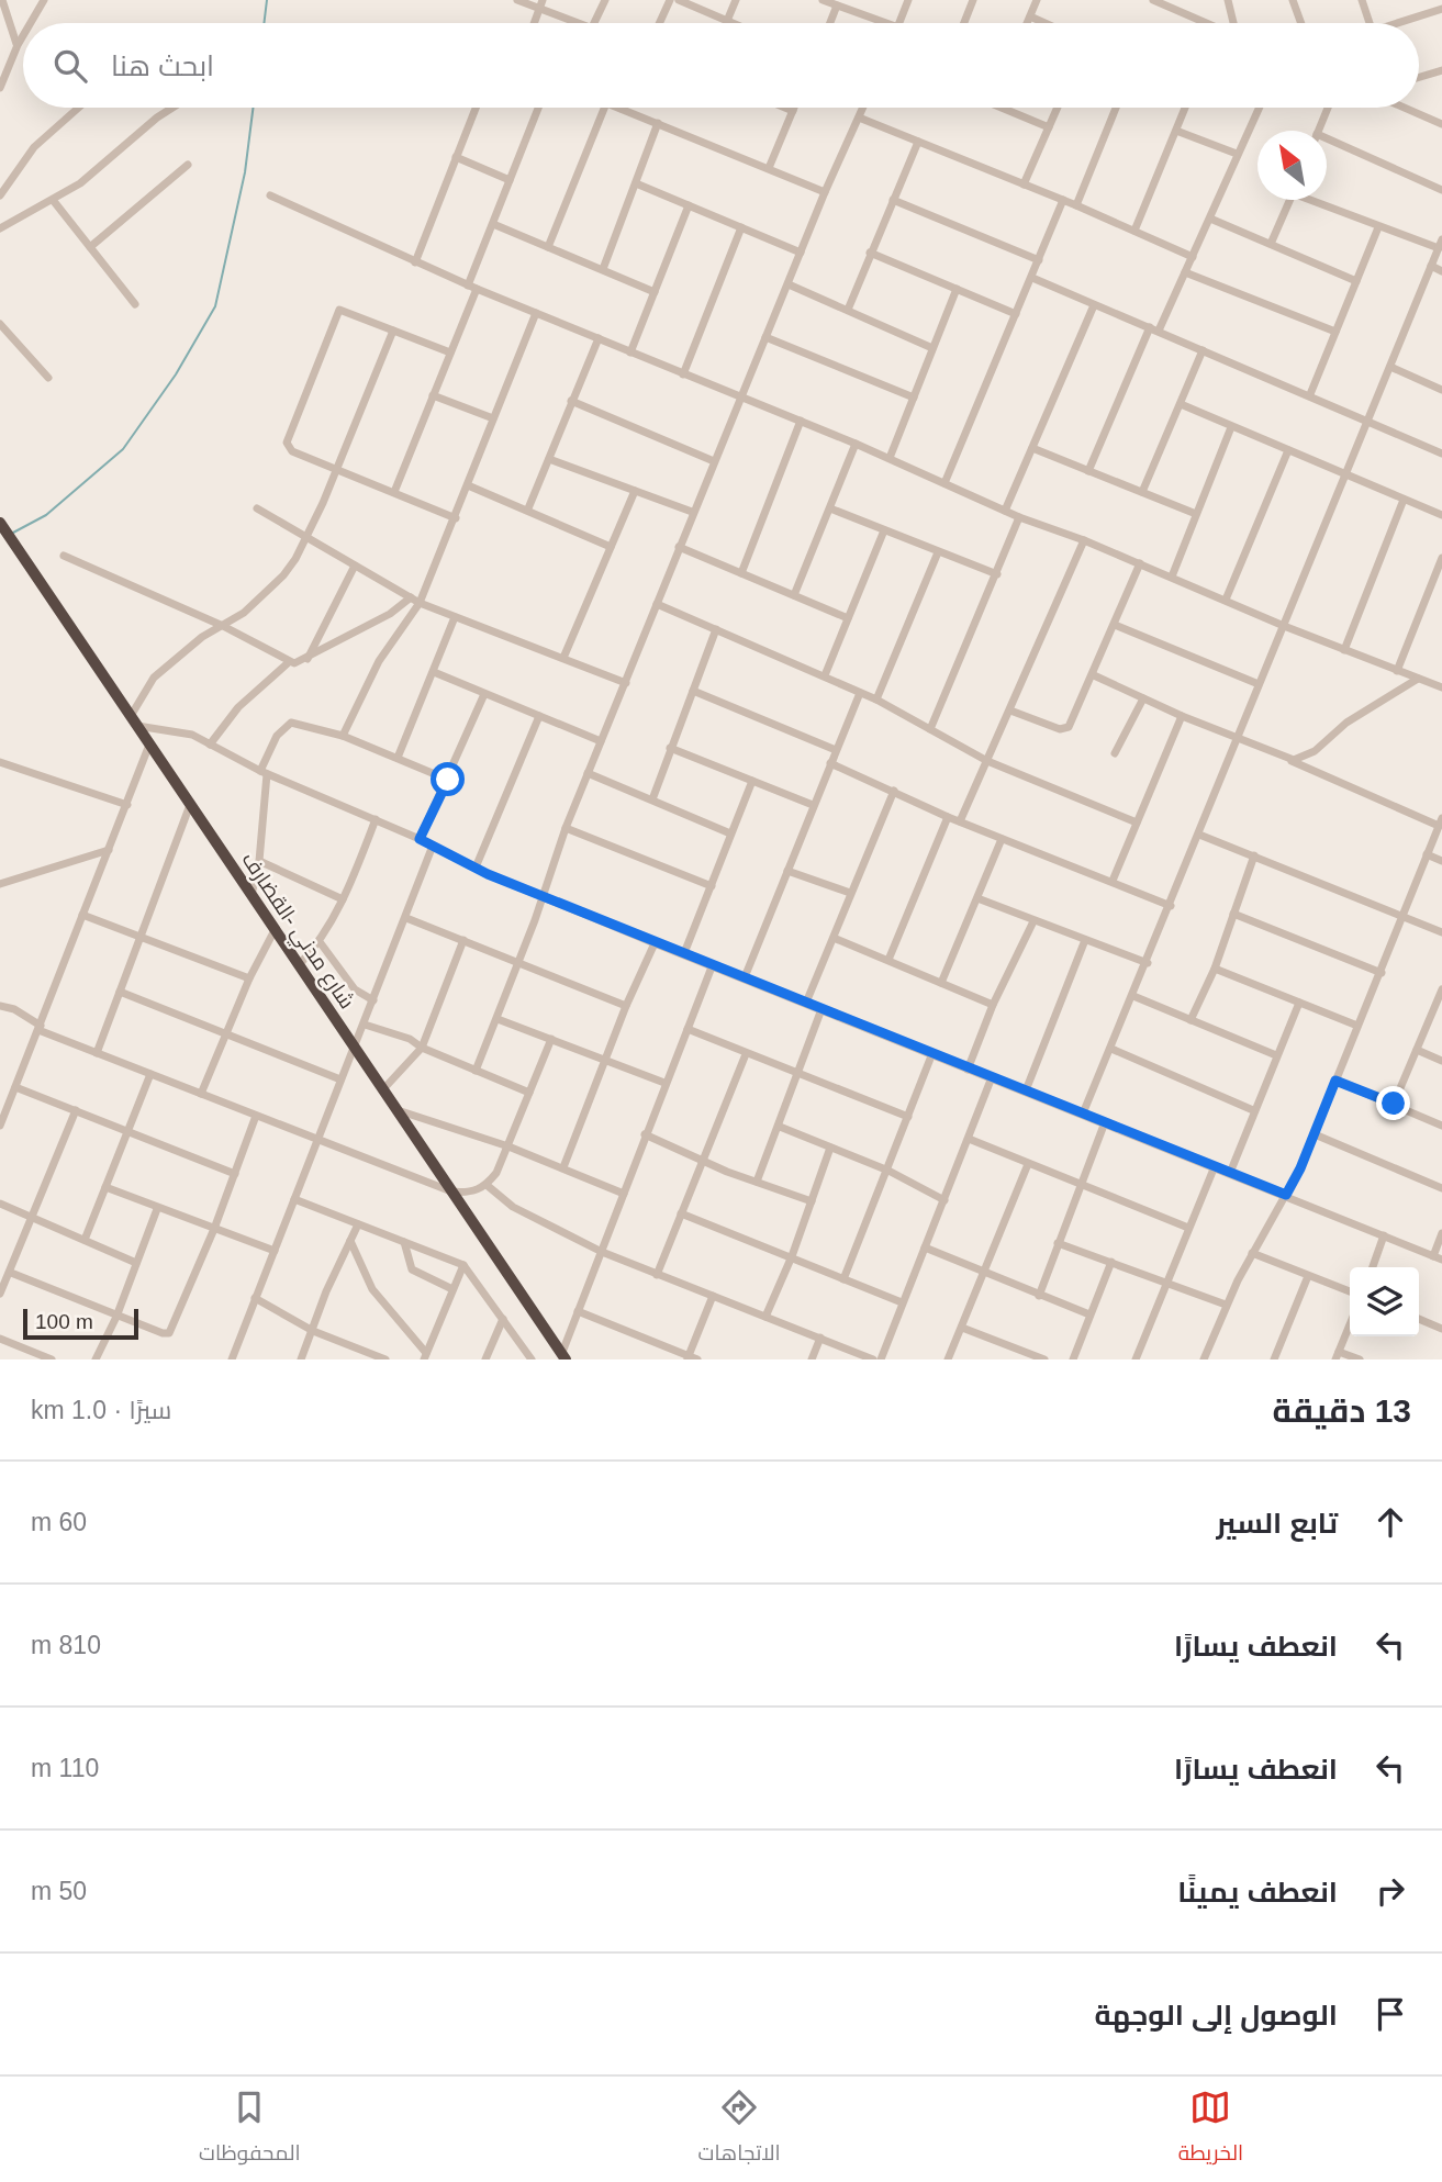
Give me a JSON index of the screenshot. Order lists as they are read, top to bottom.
{
  "streets": {
    "highway": ["شارع مدني -القضارف"]
  },
  "scale_bar": "100 m",
  "north": "top left",
  "page": {
    "search": "ابحث هنا",
    "scale": "100 m",
    "heading": ["13 دقيقة", "سيرًا · 1.0 km"],
    "list": [
      ["تابع السير", "60 m"],
      ["انعطف يسارًا", "810 m"],
      ["انعطف يسارًا", "110 m"],
      ["انعطف يمينًا", "50 m"],
      "الوصول إلى الوجهة"
    ],
    "nav": ["الخريطة", "الاتجاهات", "المحفوظات"]
  }
}
